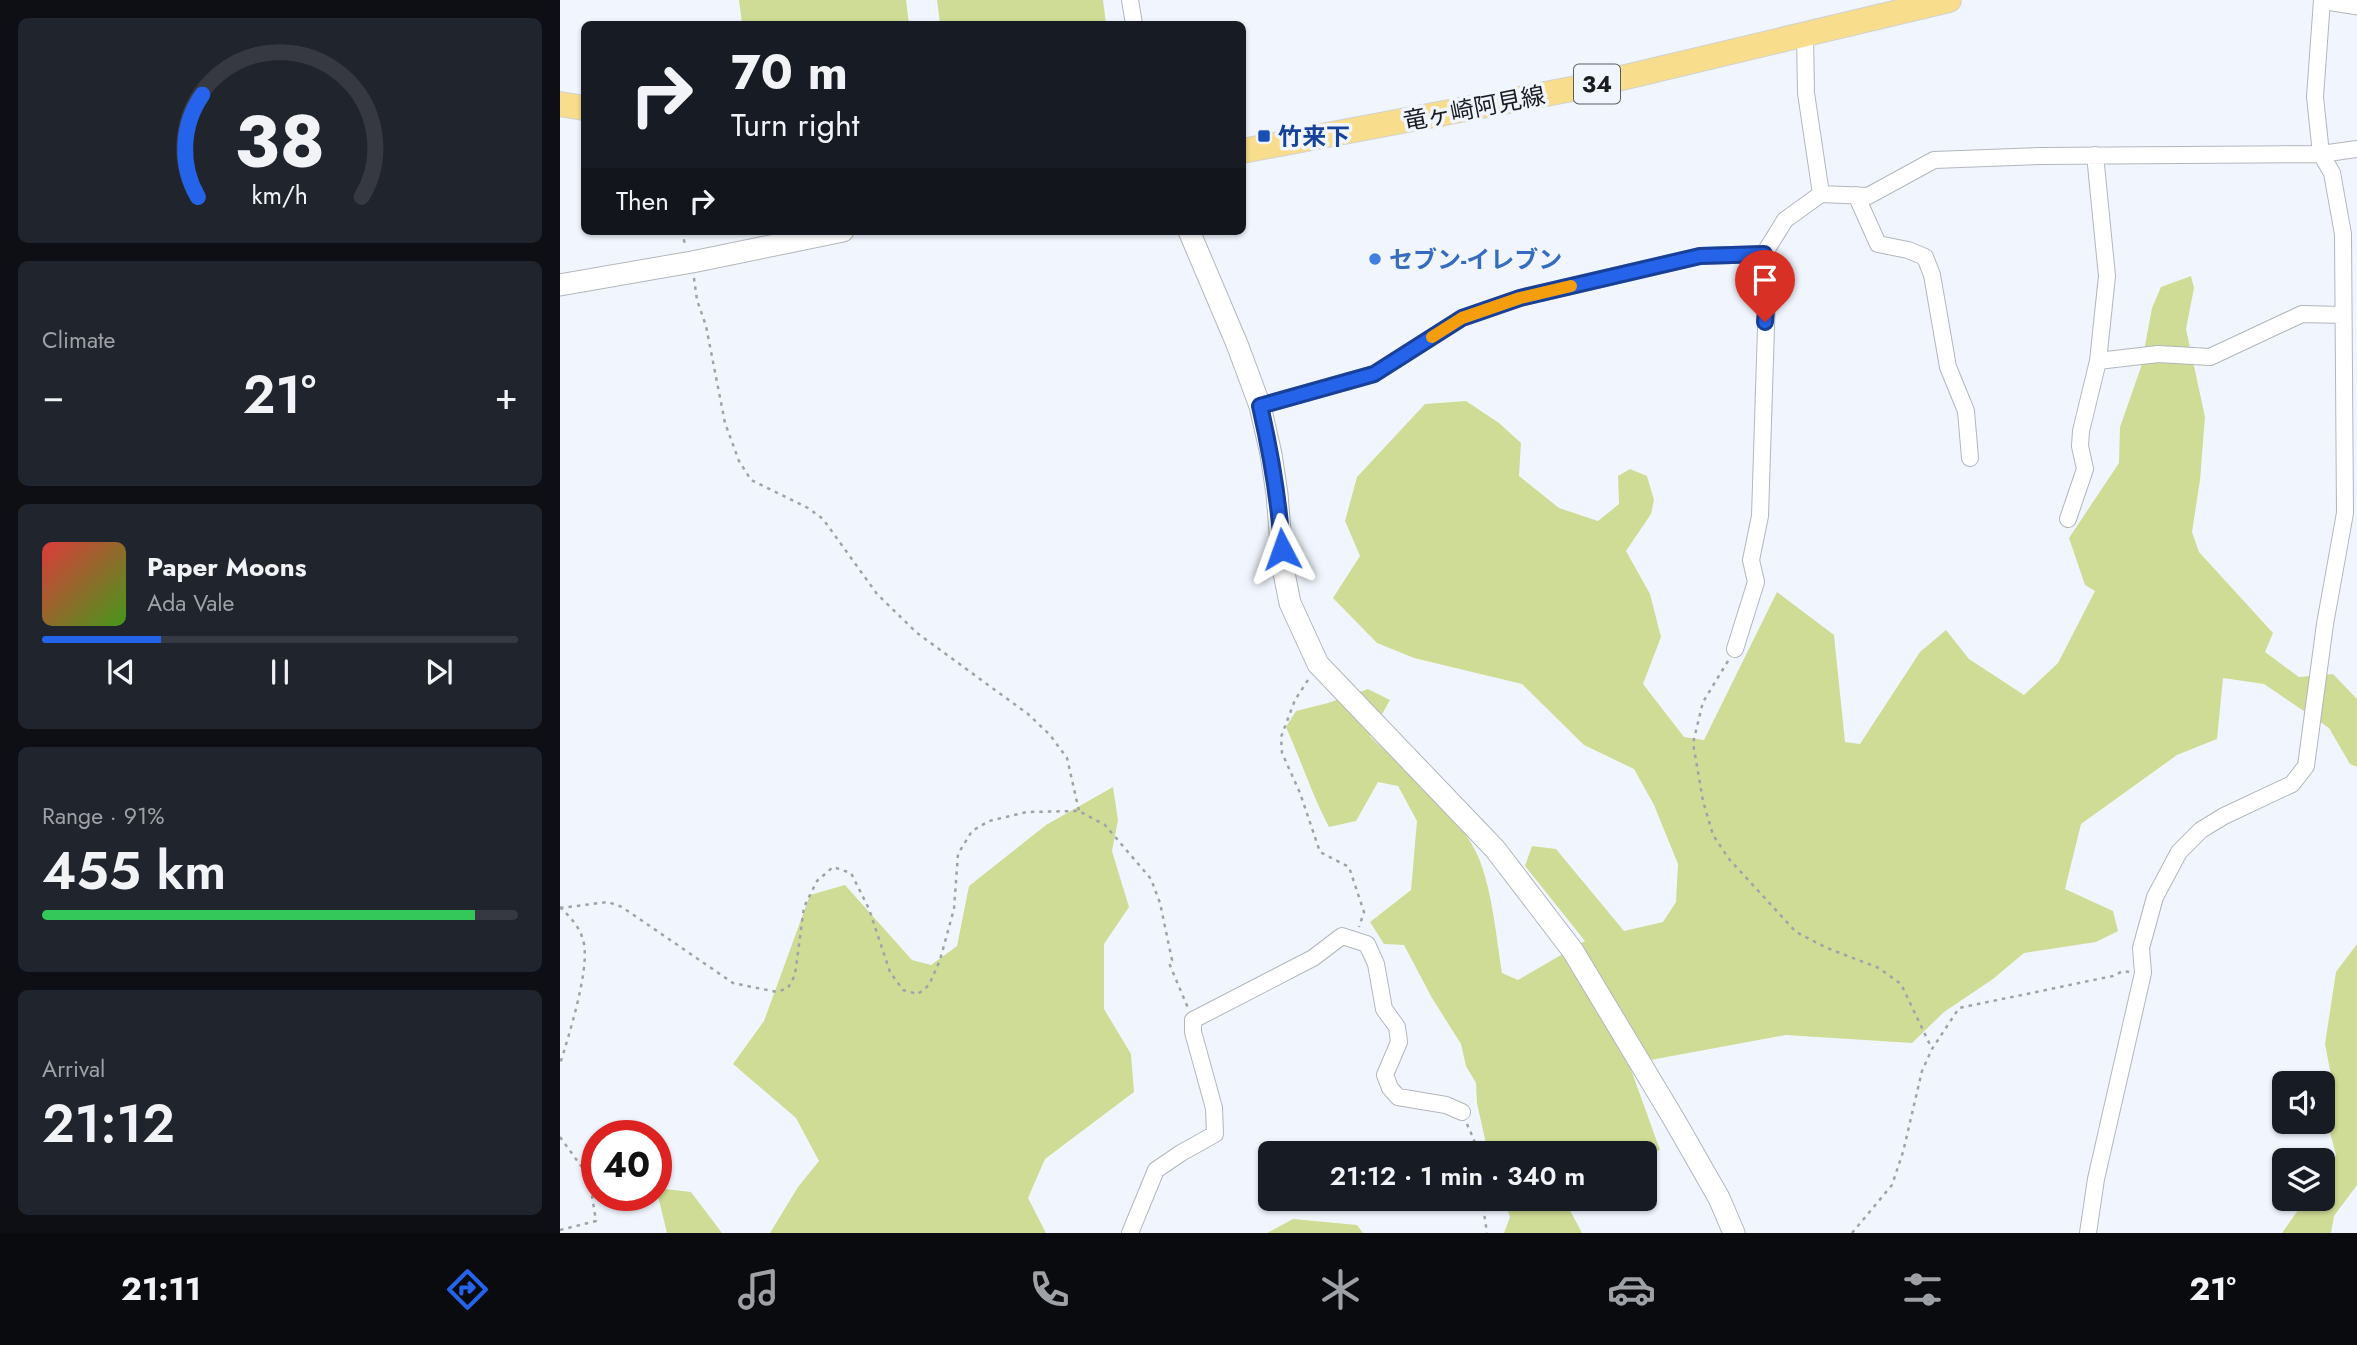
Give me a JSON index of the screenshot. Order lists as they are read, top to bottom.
{
  "streets": {
    "main road": ["34", "竜ヶ崎阿見線"]
  },
  "places": {
    "transit": ["竹来下"],
    "other": ["セブン-イレブン"]
  },
  "page": {
    "turn": ["70 m", "Turn right"],
    "then": "Then",
    "tile": [
      "Climate",
      ["Range · 91%", "455 km"],
      ["Arrival", "21:12"]
    ],
    "heat": ["−", "21°", "+"],
    "song": ["Paper Moons", "Ada Vale"],
    "limit": "40",
    "trip": "21:12 · 1 min · 340 m",
    "tabs": ["21:11", "21°"],
    "gauge": ["38", "km/h"]
  }
}
